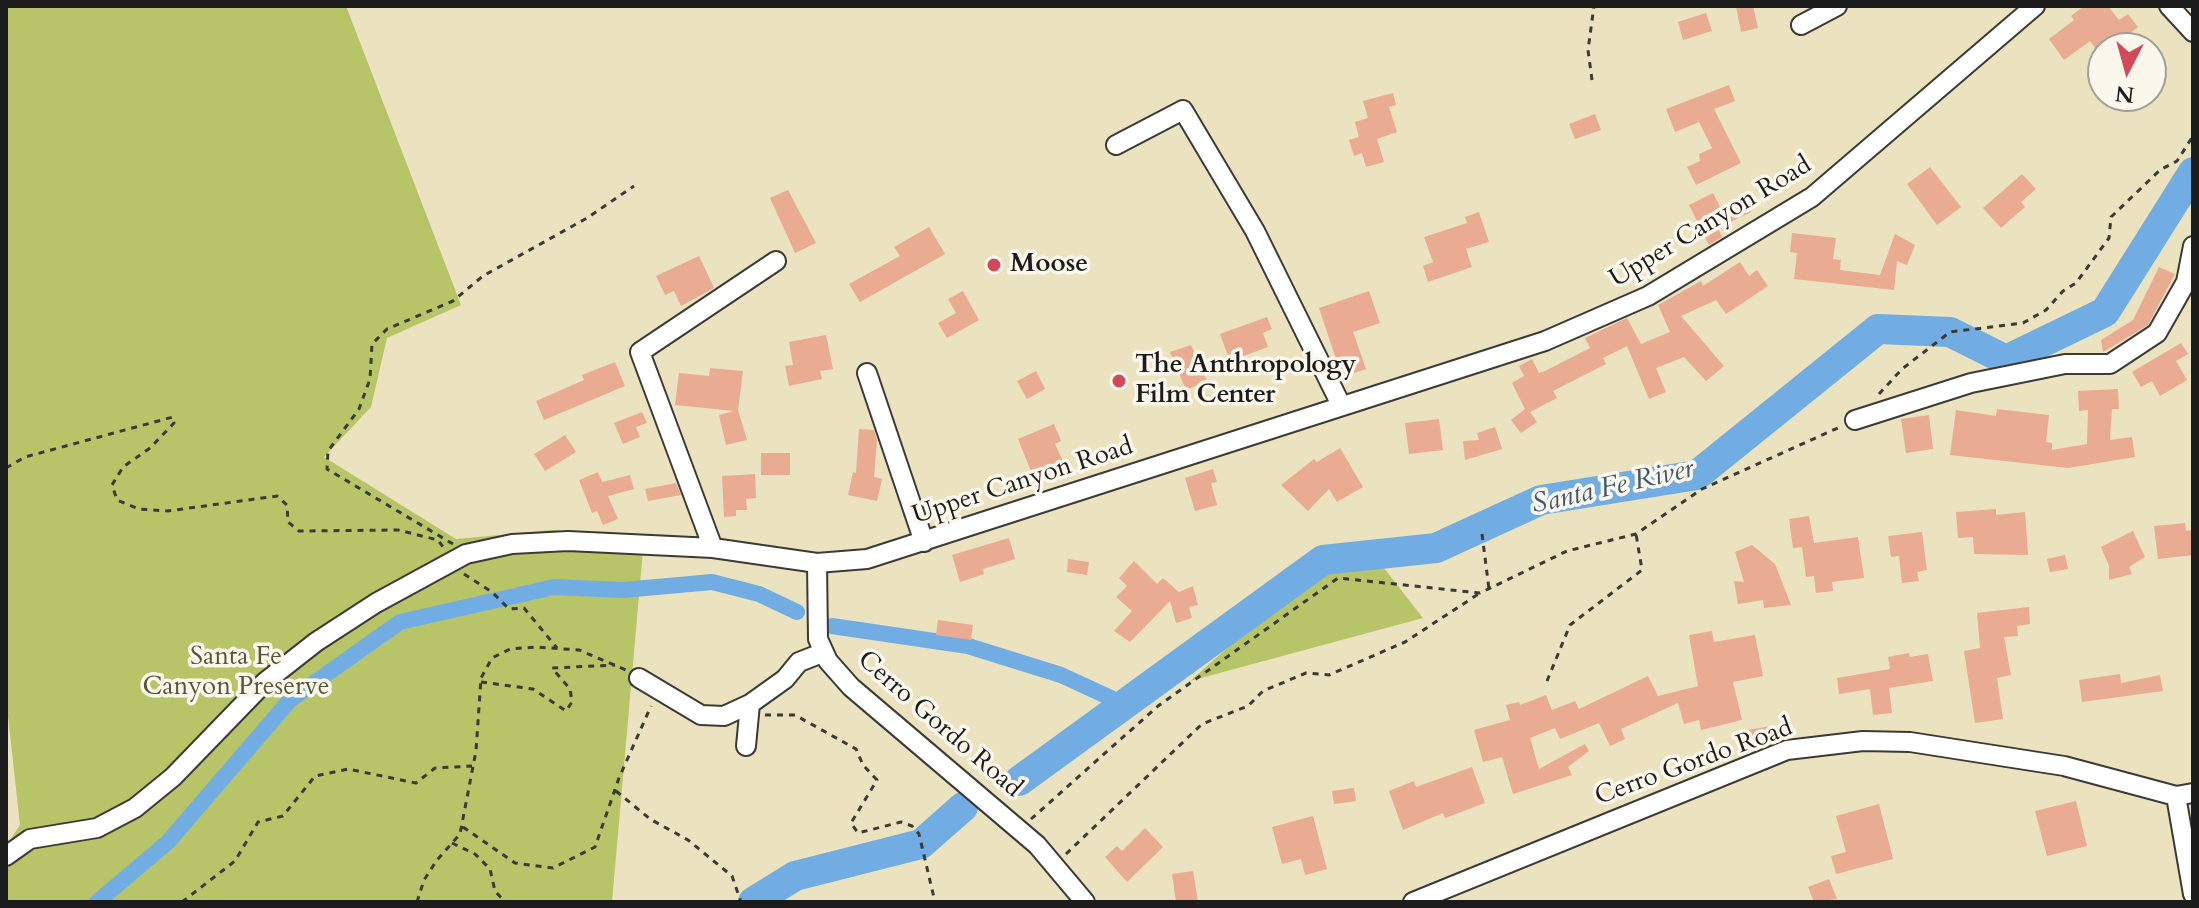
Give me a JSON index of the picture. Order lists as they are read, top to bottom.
{
  "streets": {
    "street": ["Upper Canyon Road", "Cerro Gordo Road"]
  },
  "water": ["Santa Fe River"],
  "parks": ["Santa Fe Canyon Preserve"],
  "places": ["Moose", "The Anthropology Film Center"],
  "north": "bottom"
}
